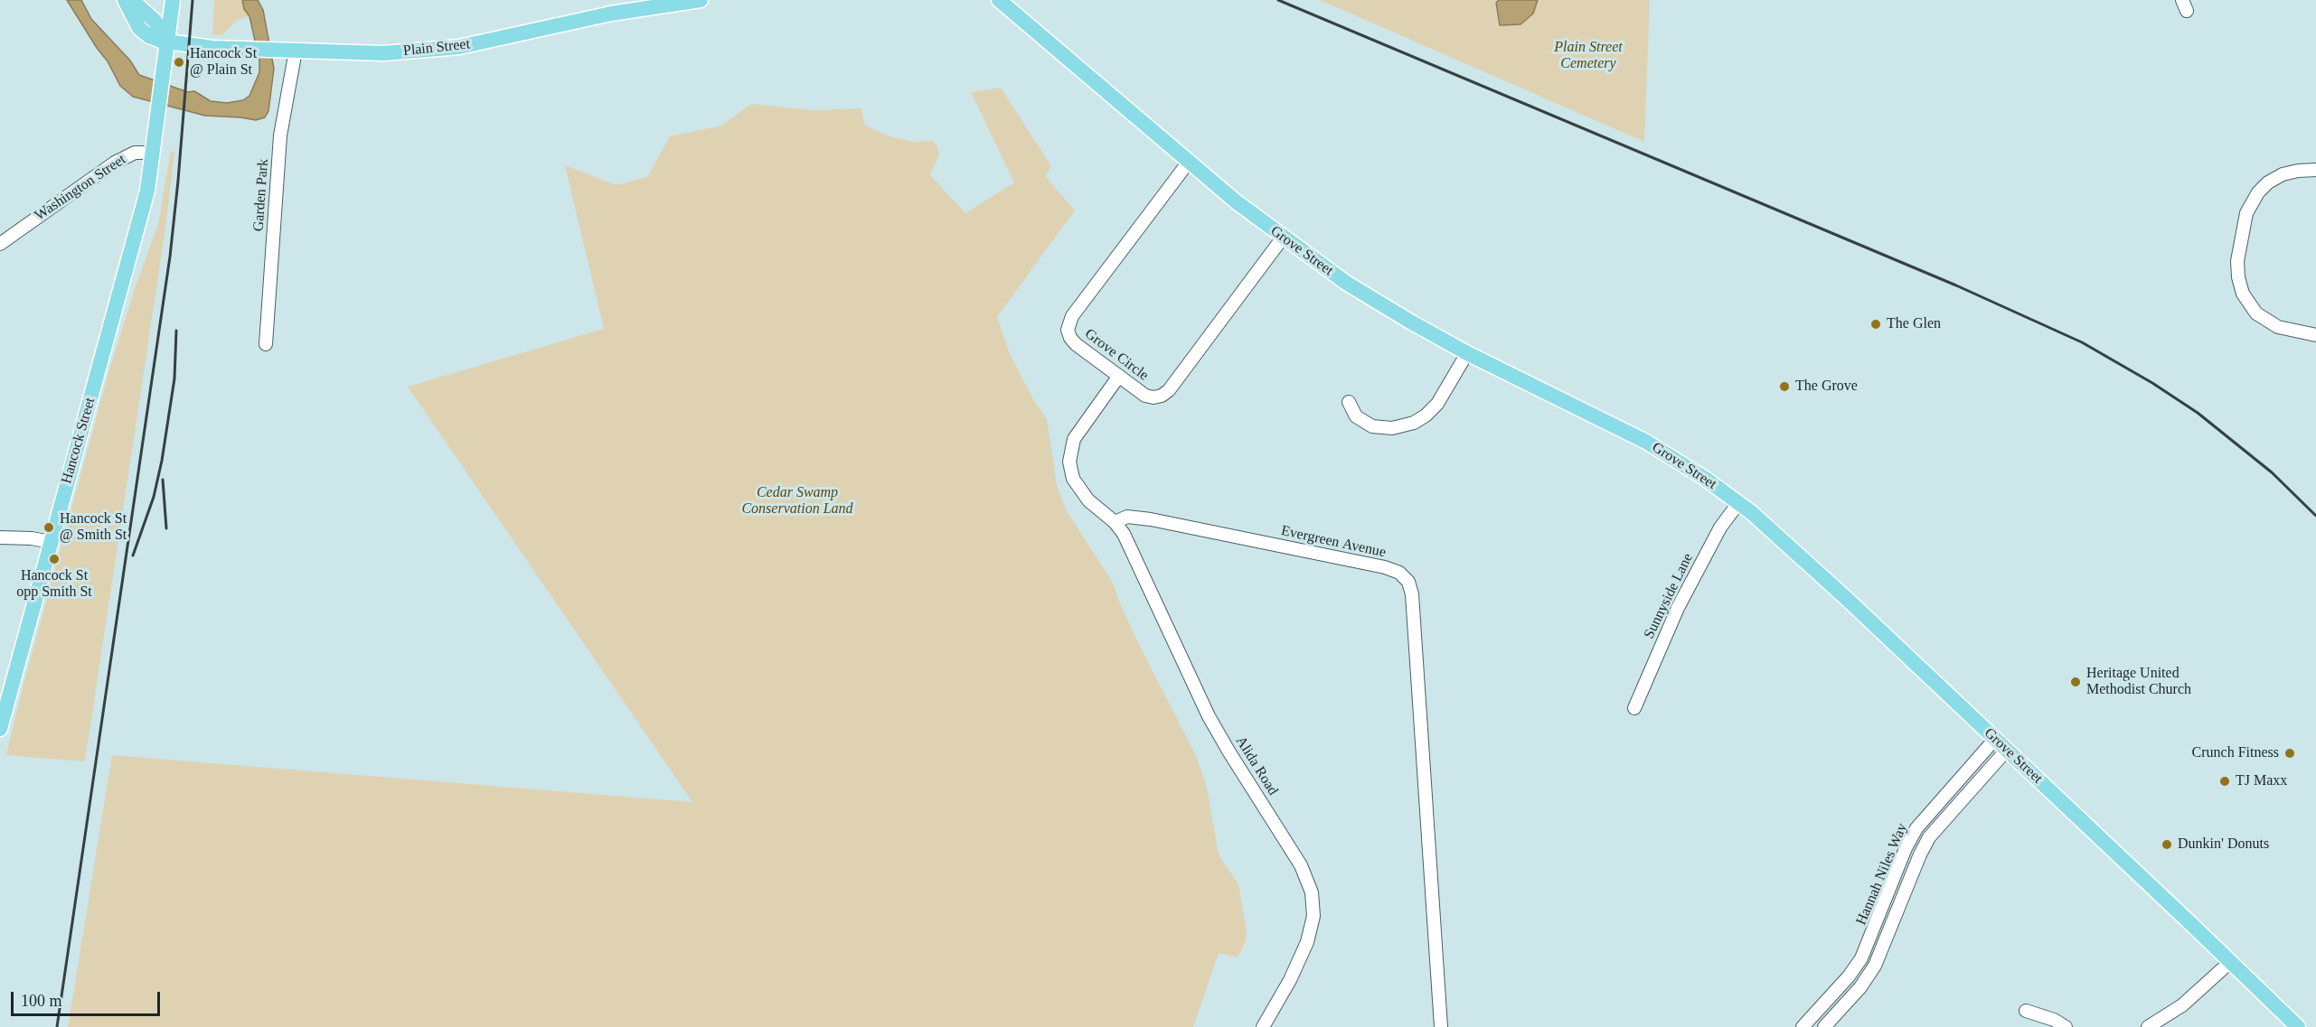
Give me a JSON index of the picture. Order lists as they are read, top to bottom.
{
  "streets": {
    "main road": ["Plain Street", "Grove Street", "Hancock Street"],
    "street": [
      "Washington Street",
      "Garden Park",
      "Grove Circle",
      "Evergreen Avenue",
      "Sunnyside Lane",
      "Alida Road",
      "Hannah Niles Way"
    ]
  },
  "crossings": [
    ["Plain Street", "Garden Park"],
    ["Washington Street", "Hancock Street"],
    ["Grove Street", "Grove Circle"],
    ["Grove Street", "Sunnyside Lane"],
    ["Grove Street", "Hannah Niles Way"],
    ["Evergreen Avenue", "Alida Road"]
  ],
  "parks": ["Plain Street Cemetery", "Cedar Swamp Conservation Land"],
  "places": [
    "Hancock St @ Plain St",
    "The Glen",
    "The Grove",
    "Hancock St @ Smith St",
    "Hancock St opp Smith St",
    "Heritage United Methodist Church",
    "Crunch Fitness",
    "TJ Maxx",
    "Dunkin' Donuts"
  ],
  "scale_bar": "100 m"
}
